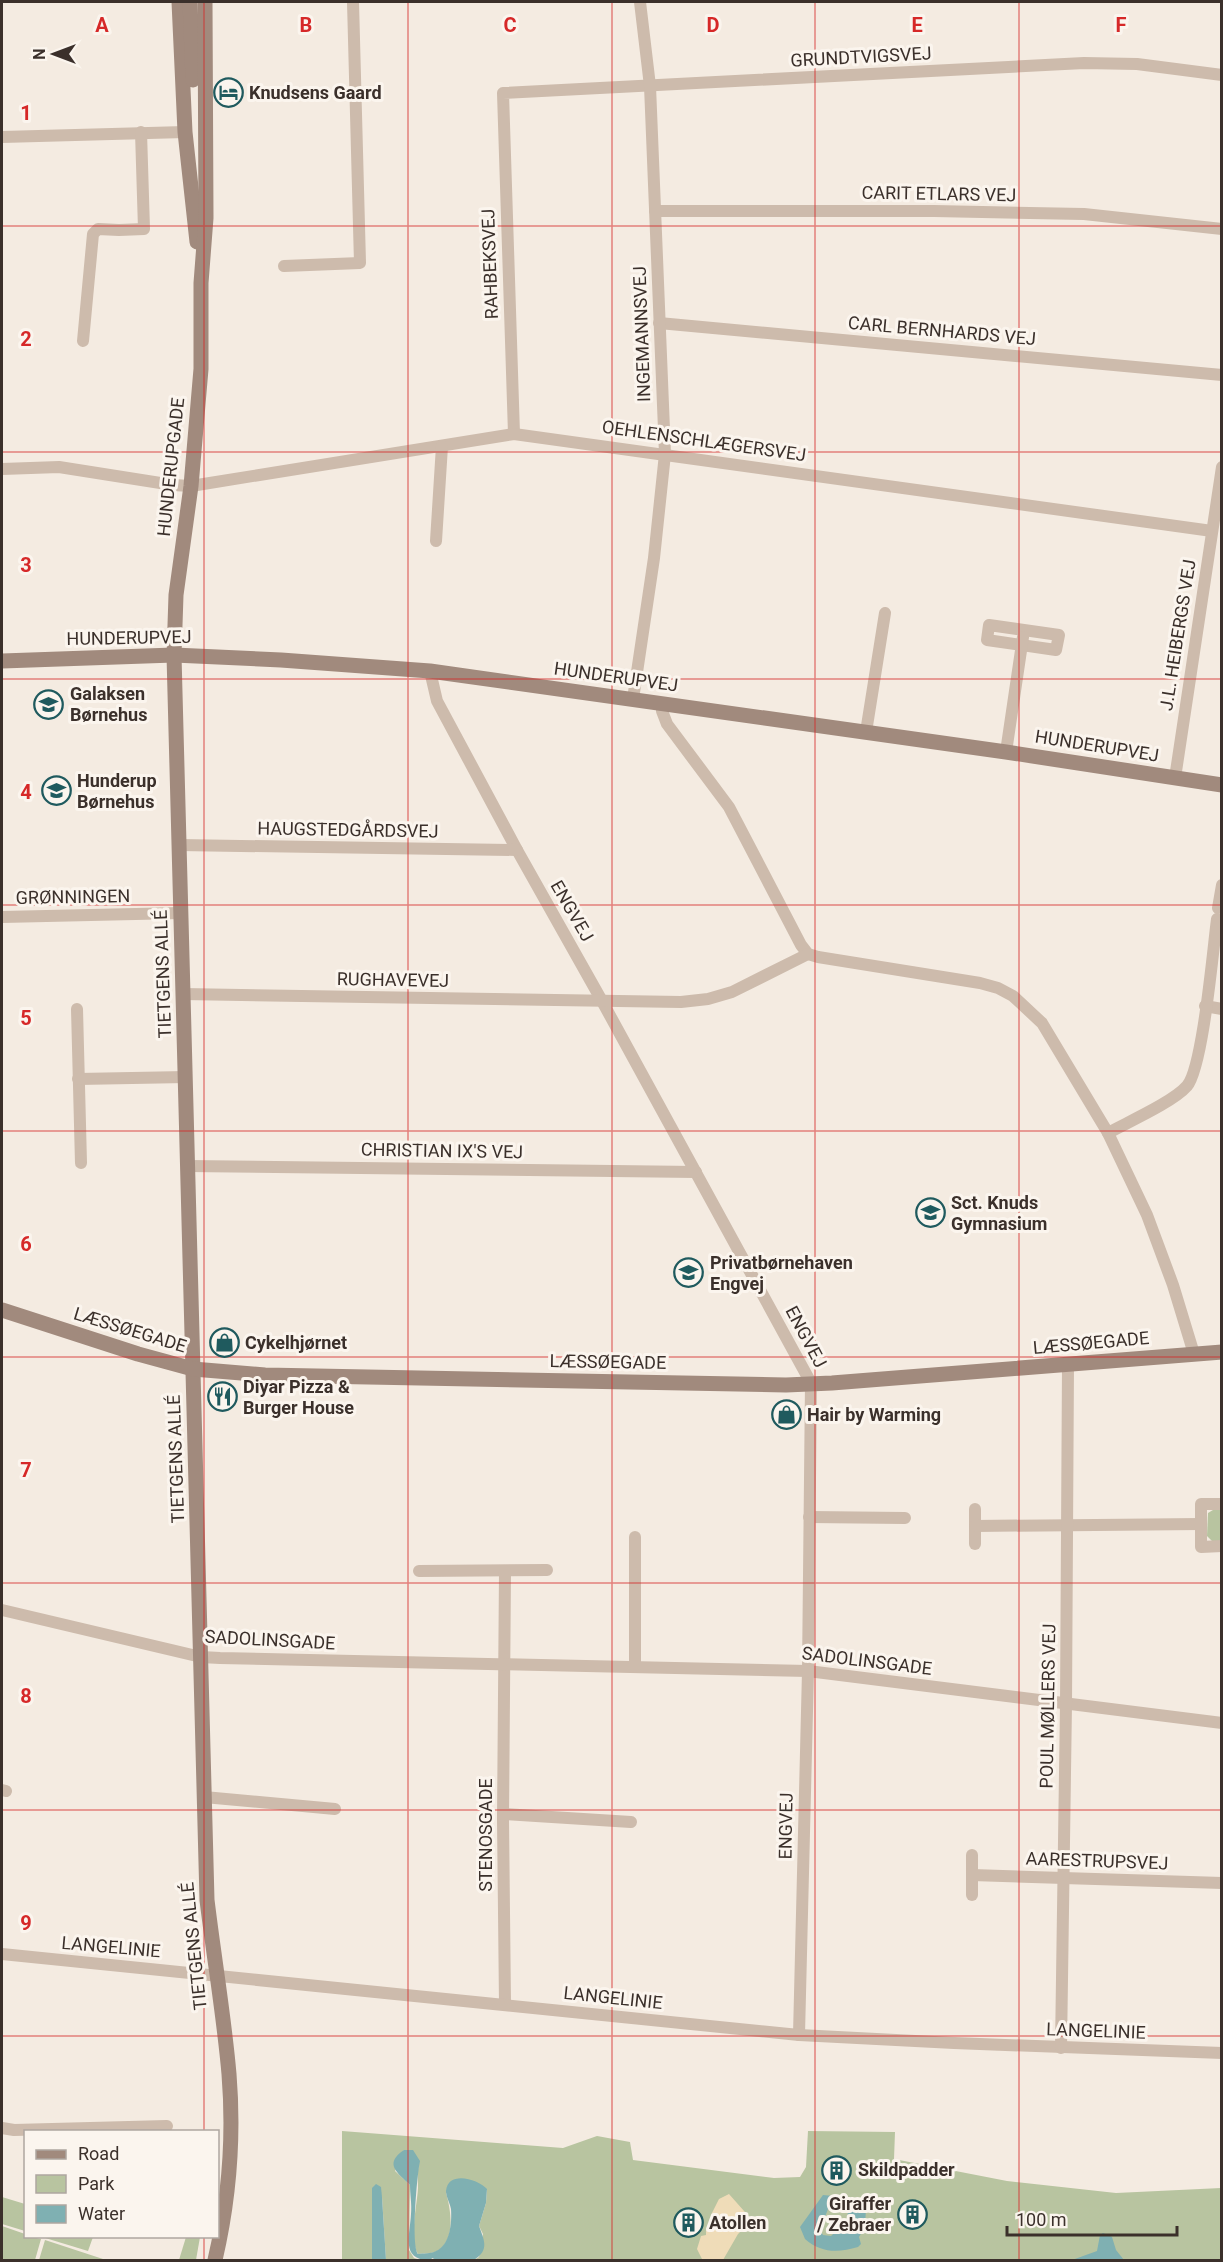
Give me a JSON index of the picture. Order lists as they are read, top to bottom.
{
  "streets": {
    "main road": [
      "HUNDERUPGADE",
      "HUNDERUPVEJ",
      "TIETGENS ALLÉ",
      "LÆSSØEGADE"
    ],
    "street": [
      "GRUNDTVIGSVEJ",
      "CARIT ETLARS VEJ",
      "RAHBEKSVEJ",
      "CARL BERNHARDS VEJ",
      "INGEMANNSVEJ",
      "OEHLENSCHLÆGERSVEJ",
      "J.L. HEIBERGS VEJ",
      "HAUGSTEDGÅRDSVEJ",
      "GRØNNINGEN",
      "ENGVEJ",
      "RUGHAVEVEJ",
      "CHRISTIAN IX'S VEJ",
      "SADOLINSGADE",
      "POUL MØLLERS VEJ",
      "STENOSGADE",
      "AARESTRUPSVEJ",
      "LANGELINIE"
    ]
  },
  "crossings": [
    ["GRUNDTVIGSVEJ", "RAHBEKSVEJ"],
    ["GRUNDTVIGSVEJ", "INGEMANNSVEJ"],
    ["CARIT ETLARS VEJ", "INGEMANNSVEJ"],
    ["RAHBEKSVEJ", "OEHLENSCHLÆGERSVEJ"],
    ["CARL BERNHARDS VEJ", "INGEMANNSVEJ"],
    ["INGEMANNSVEJ", "OEHLENSCHLÆGERSVEJ"],
    ["INGEMANNSVEJ", "HUNDERUPVEJ"],
    ["OEHLENSCHLÆGERSVEJ", "HUNDERUPGADE"],
    ["OEHLENSCHLÆGERSVEJ", "J.L. HEIBERGS VEJ"],
    ["HUNDERUPGADE", "HUNDERUPVEJ"],
    ["HUNDERUPGADE", "TIETGENS ALLÉ"],
    ["J.L. HEIBERGS VEJ", "HUNDERUPVEJ"],
    ["HUNDERUPVEJ", "ENGVEJ"],
    ["HUNDERUPVEJ", "TIETGENS ALLÉ"],
    ["HAUGSTEDGÅRDSVEJ", "ENGVEJ"],
    ["HAUGSTEDGÅRDSVEJ", "TIETGENS ALLÉ"],
    ["GRØNNINGEN", "TIETGENS ALLÉ"],
    ["ENGVEJ", "RUGHAVEVEJ"],
    ["ENGVEJ", "CHRISTIAN IX'S VEJ"],
    ["ENGVEJ", "LÆSSØEGADE"],
    ["ENGVEJ", "SADOLINSGADE"],
    ["ENGVEJ", "LANGELINIE"],
    ["TIETGENS ALLÉ", "RUGHAVEVEJ"],
    ["TIETGENS ALLÉ", "CHRISTIAN IX'S VEJ"],
    ["TIETGENS ALLÉ", "LÆSSØEGADE"],
    ["TIETGENS ALLÉ", "SADOLINSGADE"],
    ["TIETGENS ALLÉ", "LANGELINIE"],
    ["LÆSSØEGADE", "POUL MØLLERS VEJ"],
    ["SADOLINSGADE", "POUL MØLLERS VEJ"],
    ["SADOLINSGADE", "STENOSGADE"],
    ["POUL MØLLERS VEJ", "AARESTRUPSVEJ"],
    ["POUL MØLLERS VEJ", "LANGELINIE"],
    ["STENOSGADE", "LANGELINIE"]
  ],
  "places": {
    "hotel": ["Knudsens Gaard"],
    "school or university": [
      "Galaksen Børnehus",
      "Hunderup Børnehus",
      "Sct. Knuds Gymnasium",
      "Privatbørnehaven Engvej"
    ],
    "shop": ["Cykelhjørnet", "Hair by Warming"],
    "restaurant": ["Diyar Pizza & Burger House"],
    "building": ["Skildpadder", "Giraffer / Zebraer", "Atollen"]
  },
  "legend": ["Road", "Park", "Water"],
  "scale_bar": "100 m",
  "north": "left",
  "grid": {
    "columns": [
      "A",
      "B",
      "C",
      "D",
      "E",
      "F"
    ],
    "rows": [
      "1",
      "2",
      "3",
      "4",
      "5",
      "6",
      "7",
      "8",
      "9"
    ]
  }
}
